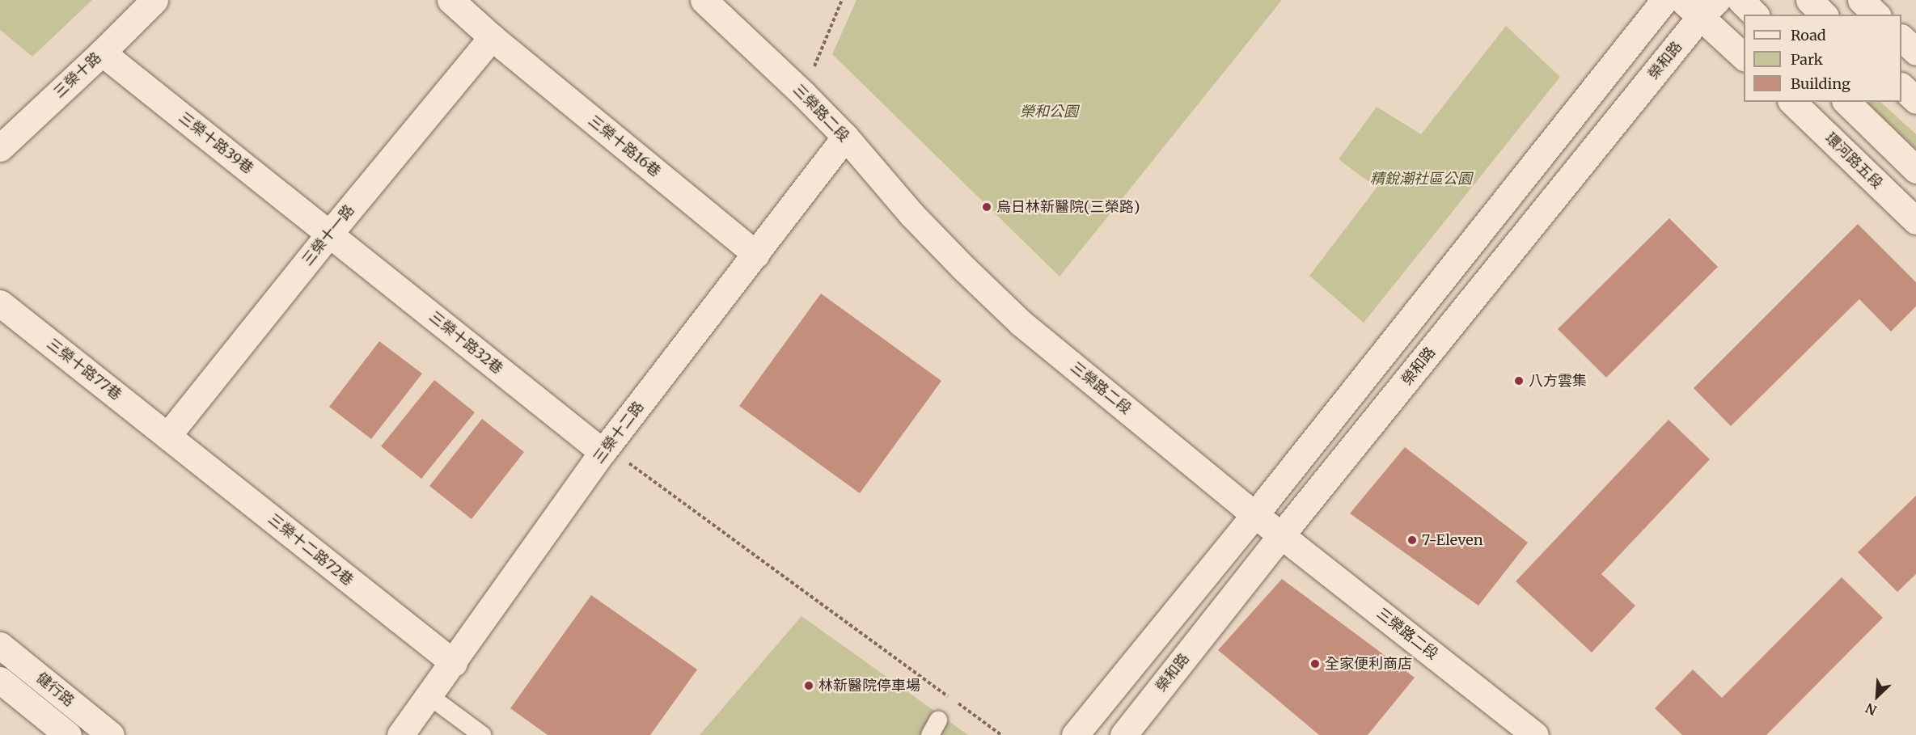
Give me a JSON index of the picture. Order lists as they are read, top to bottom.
{
  "streets": {
    "street": [
      "榮和路",
      "三榮十路",
      "三榮路二段",
      "三榮十路39巷",
      "三榮十路16巷",
      "環河路五段",
      "三榮十一路",
      "三榮十路32巷",
      "三榮十路77巷",
      "三榮十二路",
      "三榮十二路72巷",
      "健行路"
    ]
  },
  "crossings": [
    ["榮和路", "三榮路二段"],
    ["三榮十路", "三榮十路39巷"],
    ["三榮路二段", "三榮十二路"],
    ["三榮十路39巷", "三榮十一路"],
    ["三榮十路39巷", "三榮十路32巷"],
    ["三榮十路16巷", "三榮十一路"],
    ["三榮十路16巷", "三榮十二路"],
    ["三榮十一路", "三榮十路32巷"],
    ["三榮十一路", "三榮十路77巷"],
    ["三榮十一路", "三榮十二路72巷"],
    ["三榮十路32巷", "三榮十二路"],
    ["三榮十路77巷", "三榮十二路72巷"],
    ["三榮十二路", "三榮十二路72巷"]
  ],
  "parks": ["榮和公園", "精銳潮社區公園"],
  "places": [
    "烏日林新醫院(三榮路)",
    "八方雲集",
    "7-Eleven",
    "全家便利商店",
    "林新醫院停車場"
  ],
  "legend": ["Road", "Park", "Building"],
  "north": "bottom left"
}
